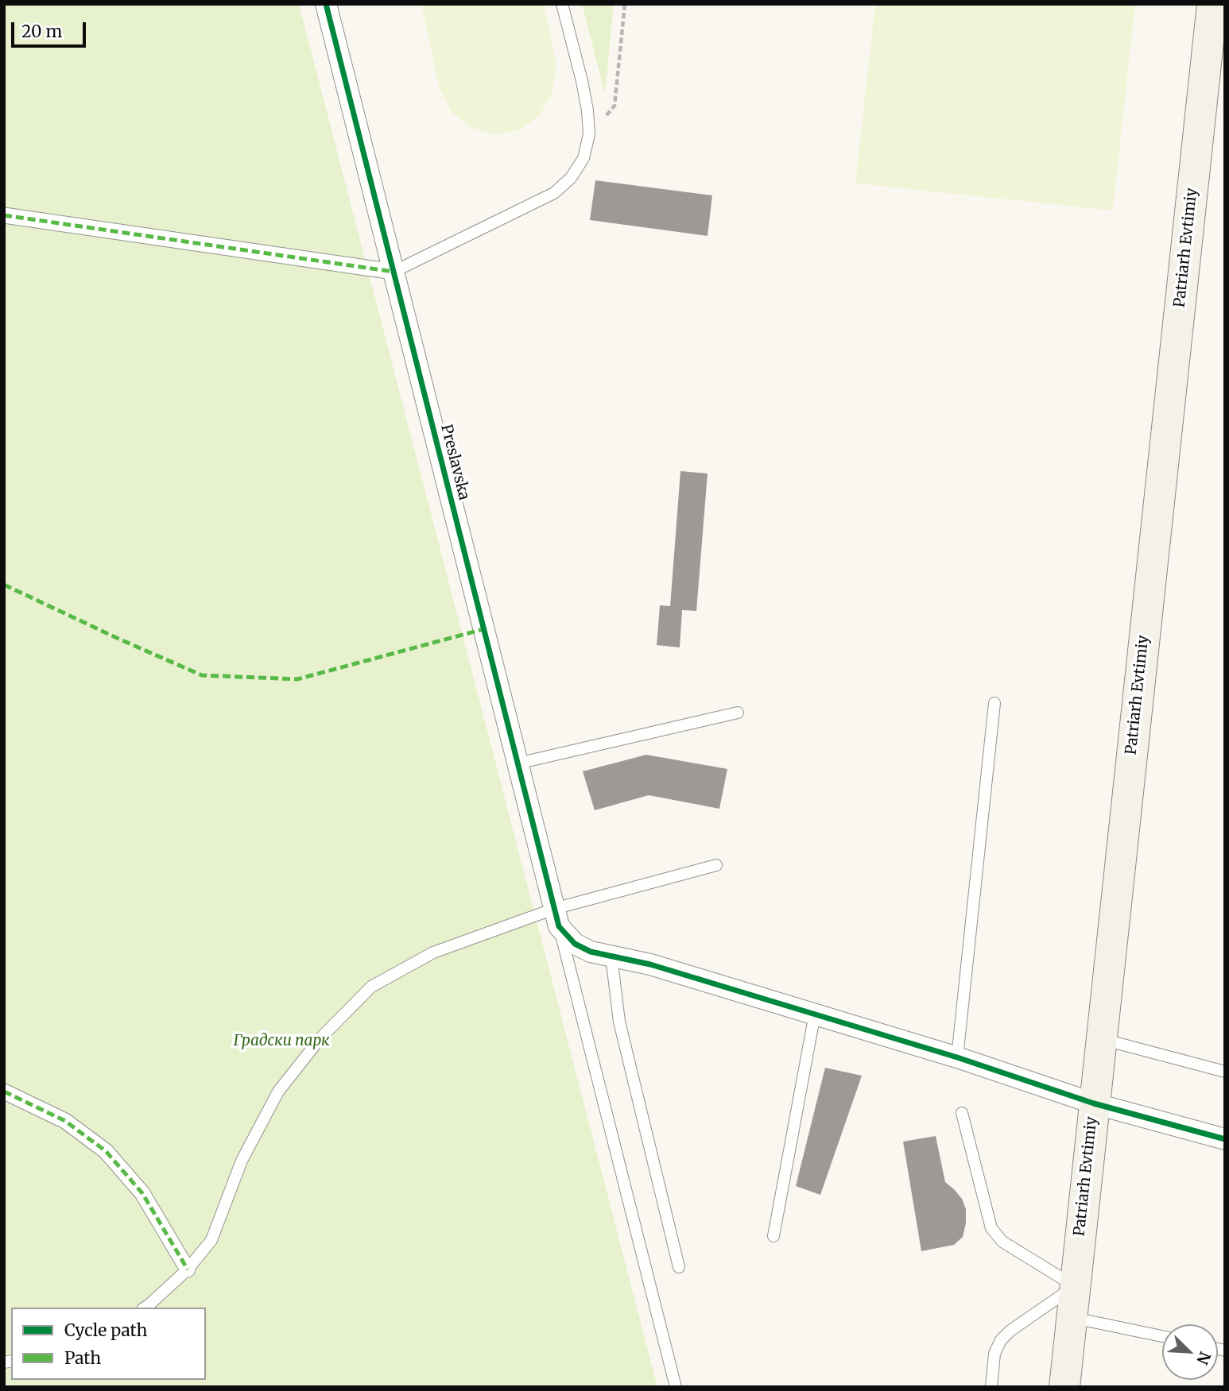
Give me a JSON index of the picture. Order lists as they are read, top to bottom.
{
  "streets": {
    "main road": ["Patriarh Evtimiy"],
    "street": ["Preslavska"]
  },
  "parks": ["Градски парк"],
  "legend": ["Cycle path", "Path"],
  "scale_bar": "20 m",
  "north": "bottom right"
}
